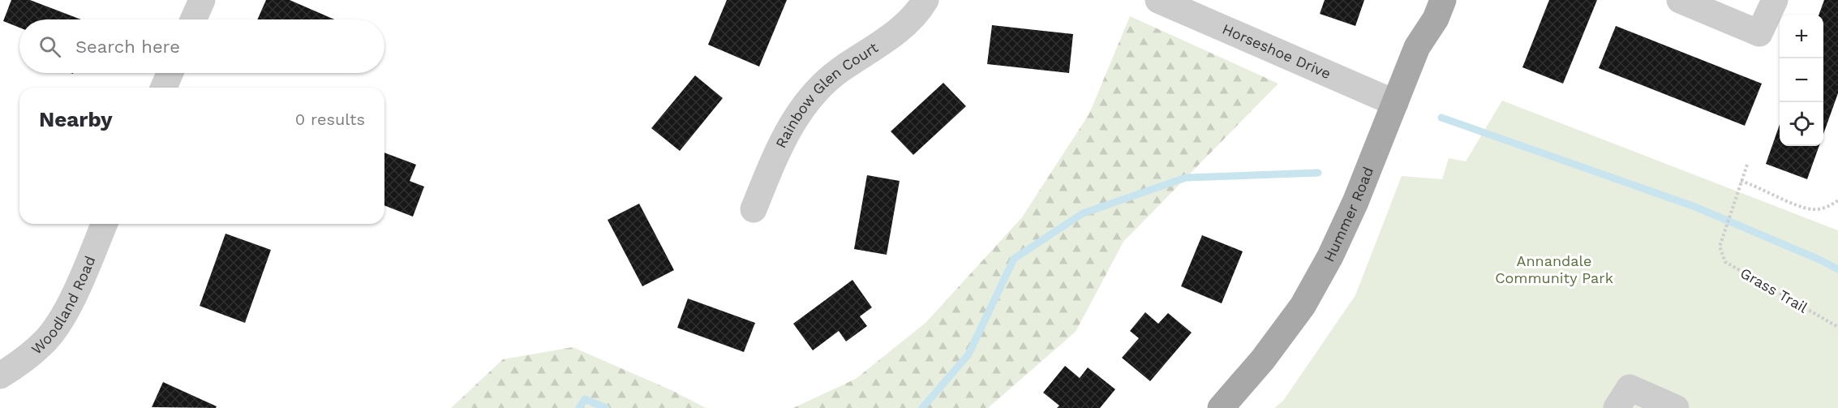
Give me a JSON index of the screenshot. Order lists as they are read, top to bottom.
{
  "streets": {
    "main road": ["Hummer Road"],
    "street": ["Horseshoe Drive", "Rainbow Glen Court", "Woodland Road"],
    "path": ["Grass Trail"]
  },
  "crossings": [
    ["Horseshoe Drive", "Hummer Road"]
  ],
  "parks": ["Annandale Community Park"],
  "page": {
    "map_buttons": ["+", "−"],
    "search": "Search here",
    "heading": ["Nearby", "0 results"]
  }
}
